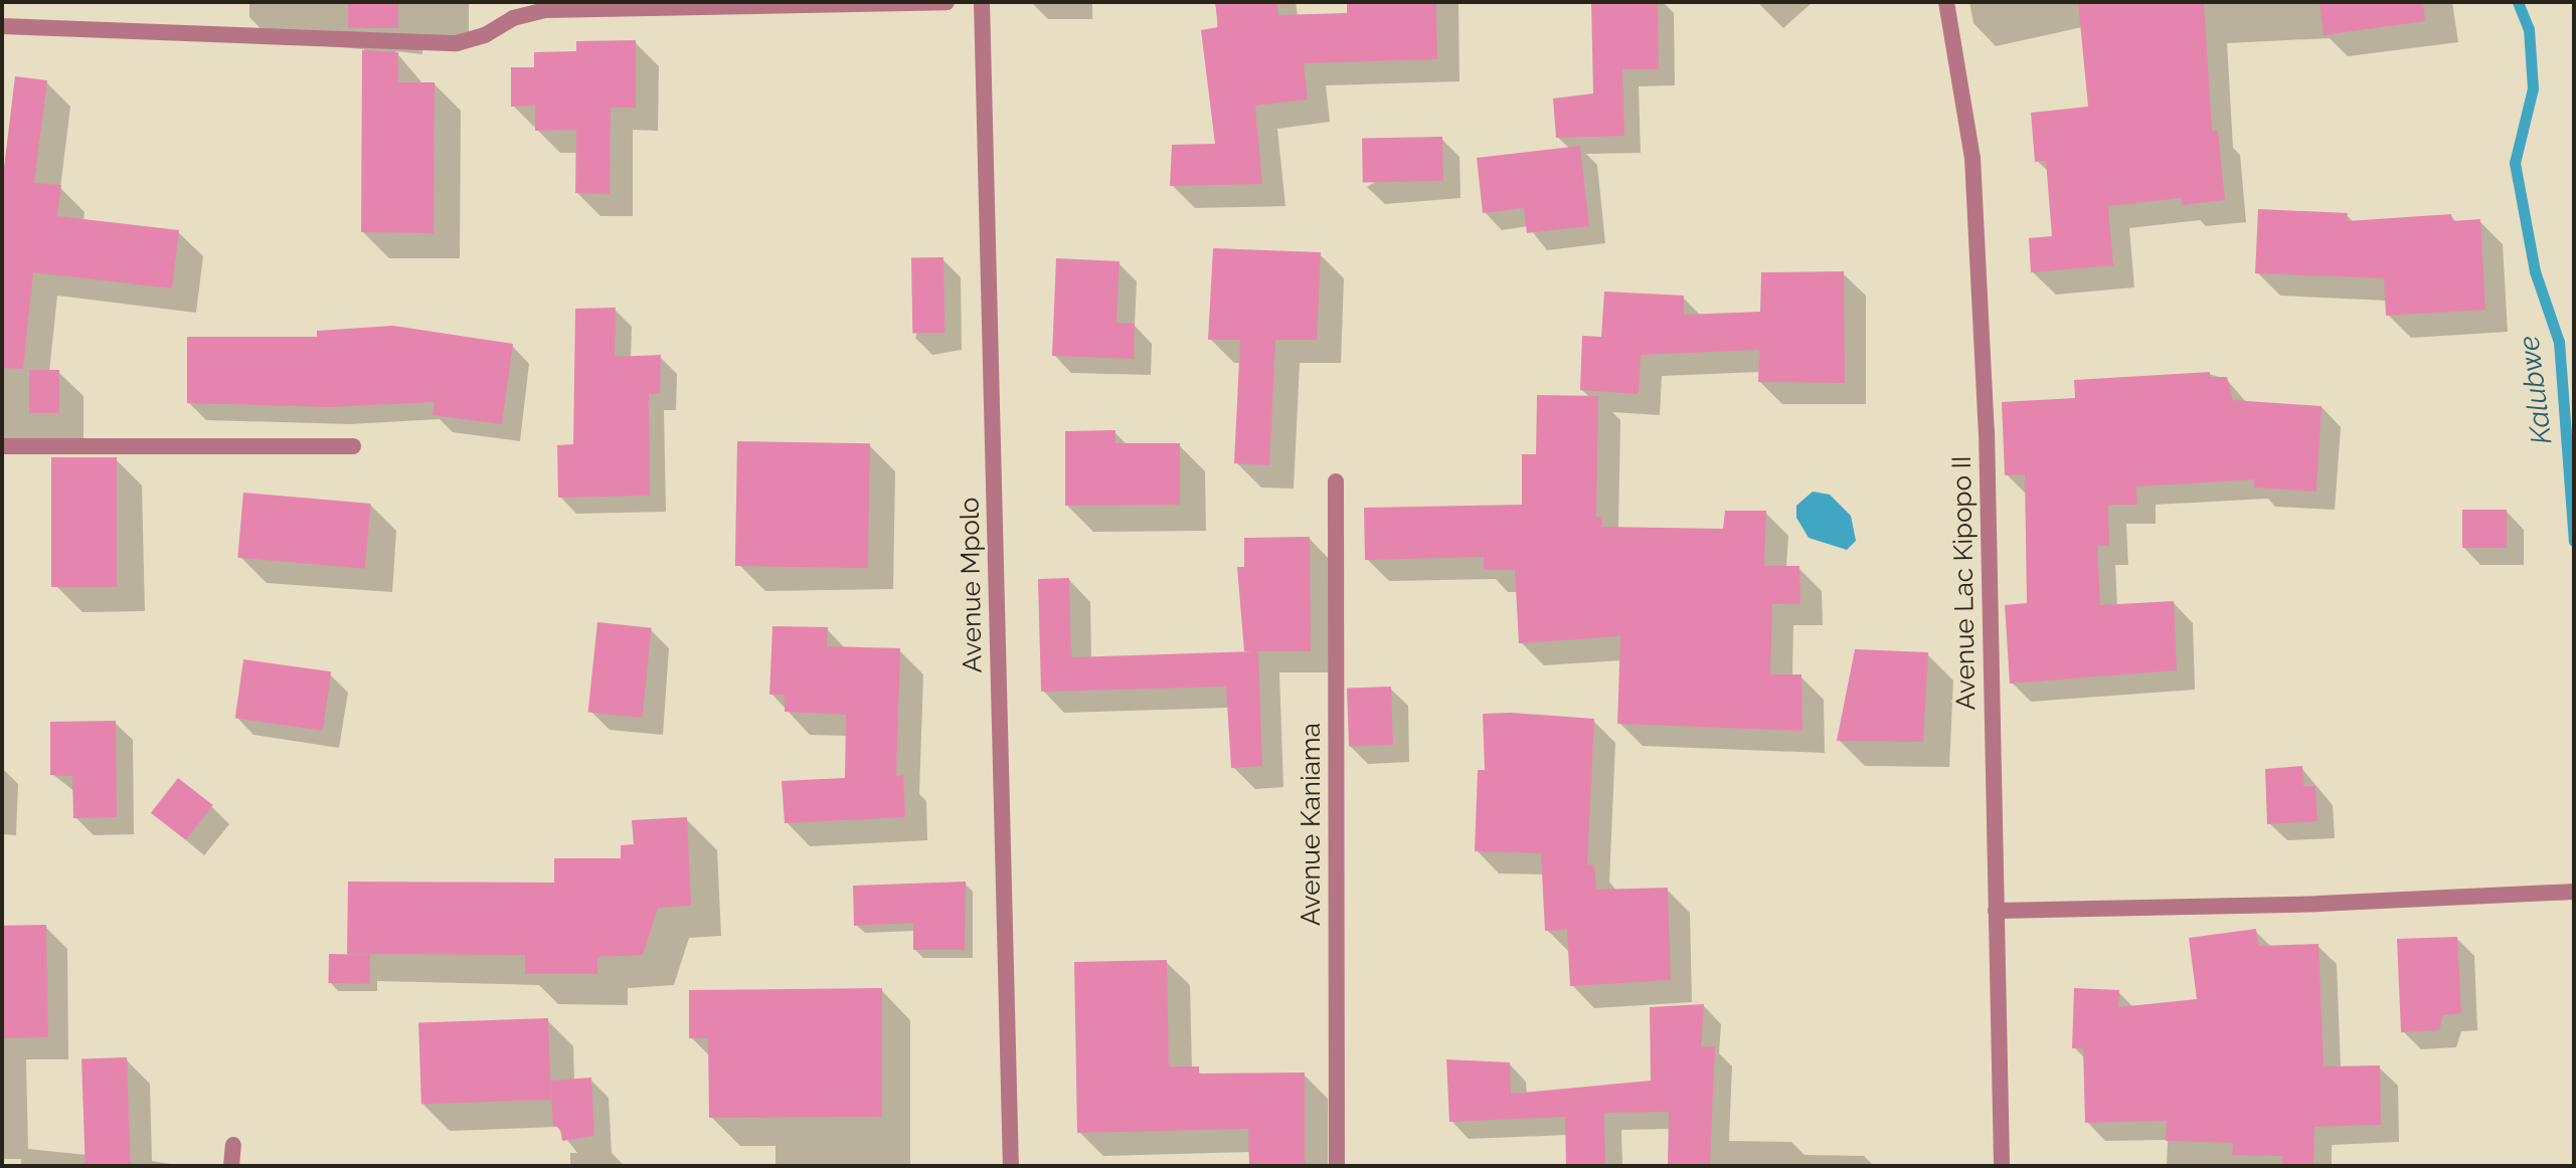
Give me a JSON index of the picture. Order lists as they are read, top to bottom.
{
  "streets": {
    "street": ["Avenue Lac Kipopo II", "Avenue Mpolo", "Avenue Kaniama"]
  },
  "water": ["Kalubwe"]
}
